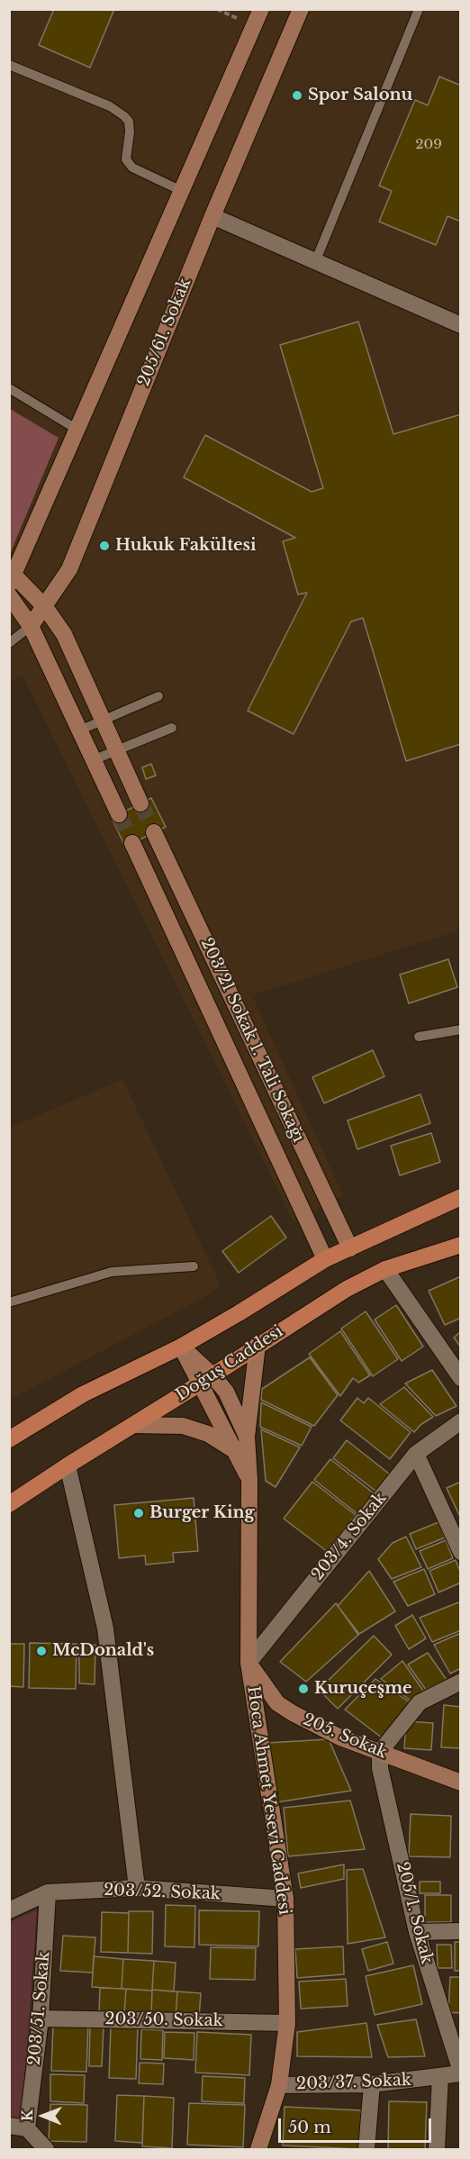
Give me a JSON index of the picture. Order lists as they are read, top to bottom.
{
  "streets": {
    "main road": [
      "205/61. Sokak",
      "203/21 Sokak 1. Tali Sokağı",
      "Doğuş Caddesi",
      "205. Sokak",
      "Hoca Ahmet Yesevi Caddesi"
    ],
    "street": [
      "203/4. Sokak",
      "203/52. Sokak",
      "205/1. Sokak",
      "203/51. Sokak",
      "203/50. Sokak",
      "203/37. Sokak"
    ]
  },
  "crossings": [
    ["203/4. Sokak", "205. Sokak"],
    ["203/4. Sokak", "Hoca Ahmet Yesevi Caddesi"],
    ["205. Sokak", "Hoca Ahmet Yesevi Caddesi"],
    ["205. Sokak", "205/1. Sokak"],
    ["Hoca Ahmet Yesevi Caddesi", "203/52. Sokak"],
    ["Hoca Ahmet Yesevi Caddesi", "203/50. Sokak"],
    ["Hoca Ahmet Yesevi Caddesi", "203/37. Sokak"],
    ["203/52. Sokak", "203/51. Sokak"],
    ["205/1. Sokak", "203/37. Sokak"],
    ["203/51. Sokak", "203/50. Sokak"]
  ],
  "places": [
    "Spor Salonu",
    "Hukuk Fakültesi",
    "Burger King",
    "McDonald's",
    "Kuruçeşme"
  ],
  "house_numbers": ["209"],
  "scale_bar": "50 m",
  "north": "left"
}
